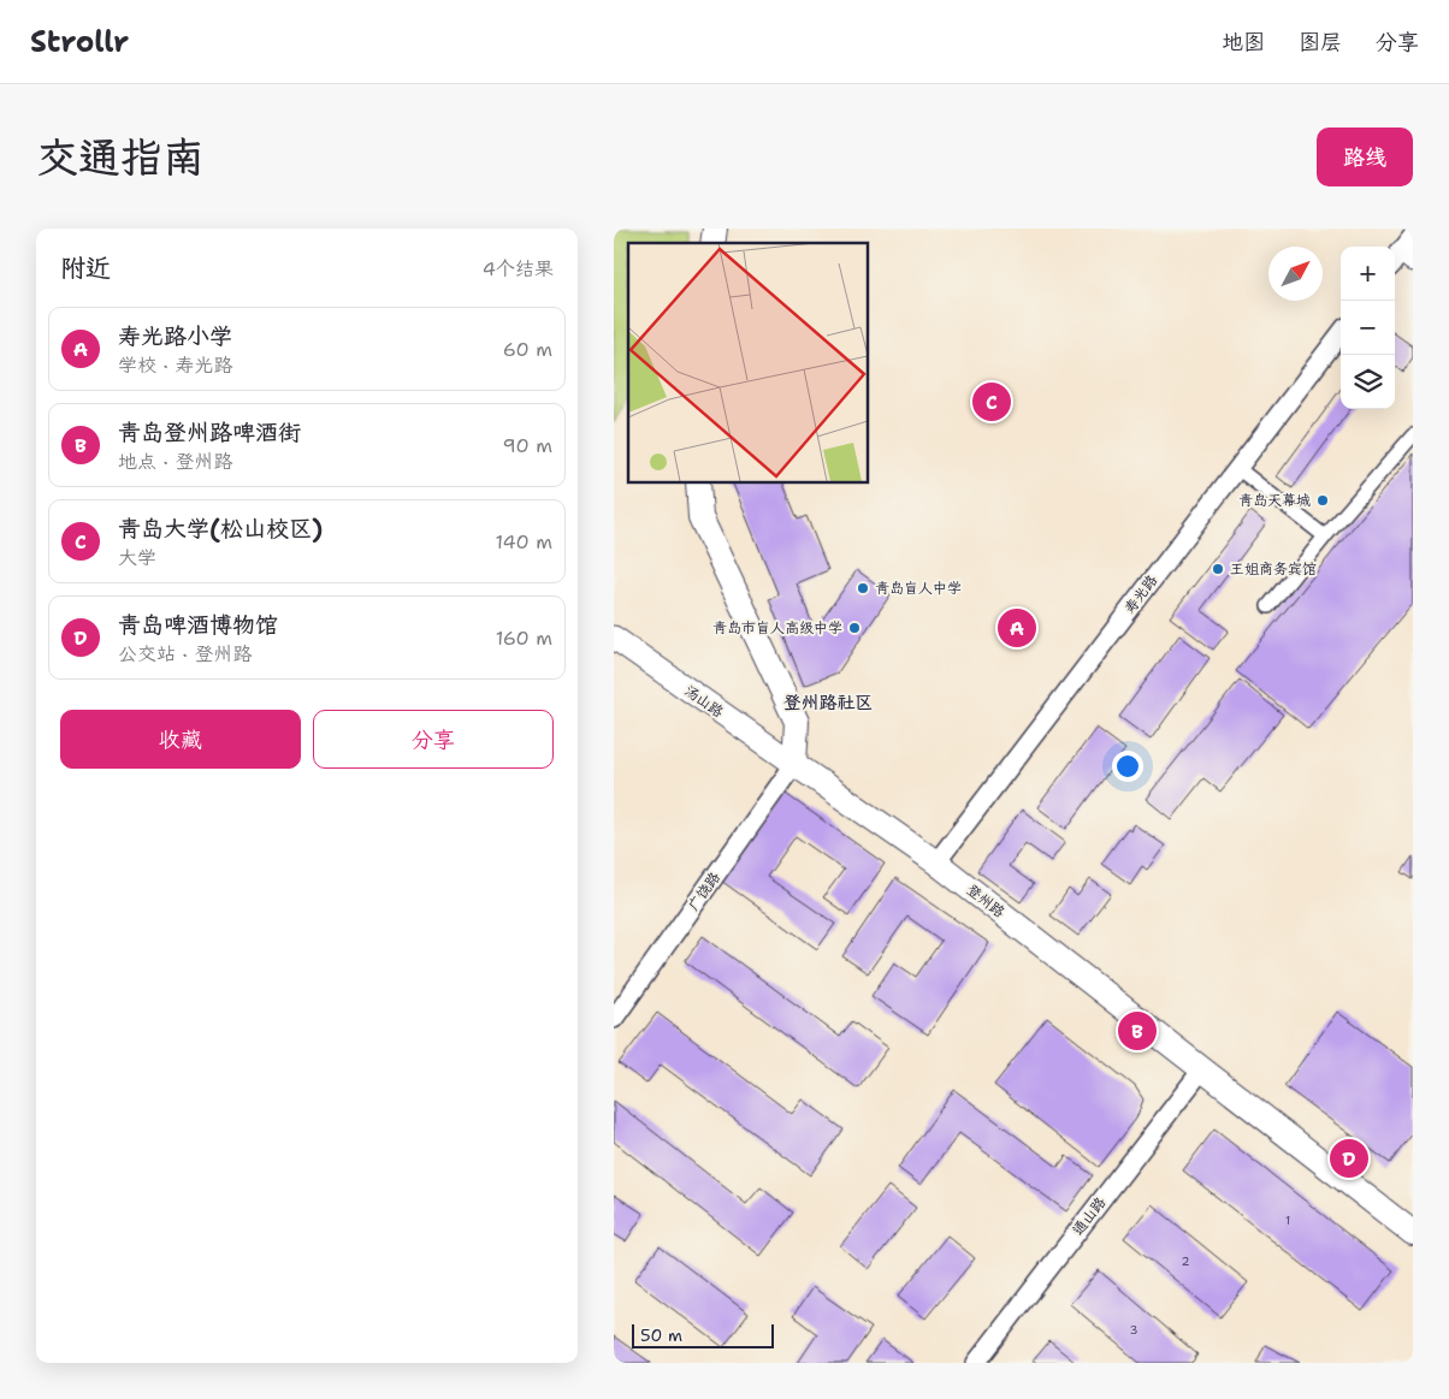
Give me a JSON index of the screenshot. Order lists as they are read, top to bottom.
{
  "streets": {
    "main road": ["登州路"],
    "street": [
      "寿光路",
      "汤山路",
      "广饶路",
      "通山路"
    ]
  },
  "crossings": [
    ["寿光路", "登州路"],
    ["汤山路", "广饶路"],
    ["汤山路", "登州路"],
    ["广饶路", "登州路"],
    ["登州路", "通山路"]
  ],
  "districts": ["登州路社区"],
  "places": [
    "青岛天幕城",
    "王姐商务宾馆",
    "青岛盲人中学",
    "青岛市盲人高级中学"
  ],
  "house_numbers": ["1", "2", "3"],
  "scale_bar": "50 m",
  "north": "top right",
  "page": {
    "header": "Strollr",
    "nav": ["地图", "图层", "分享"],
    "buttons": [
      "路线",
      ["收藏", "分享"]
    ],
    "title": "交通指南",
    "heading": ["附近", "4个结果"],
    "map_buttons": ["+", "−"],
    "list": [
      {
        "mark": "A",
        "name": "寿光路小学",
        "note": "学校 · 寿光路",
        "value": "60 m"
      },
      {
        "mark": "B",
        "name": "青岛登州路啤酒街",
        "note": "地点 · 登州路",
        "value": "90 m"
      },
      {
        "mark": "C",
        "name": "青岛大学(松山校区)",
        "note": "大学",
        "value": "140 m"
      },
      {
        "mark": "D",
        "name": "青岛啤酒博物馆",
        "note": "公交站 · 登州路",
        "value": "160 m"
      }
    ],
    "pins": [
      "C",
      "A",
      "B",
      "D"
    ],
    "scale": "50 m"
  }
}
